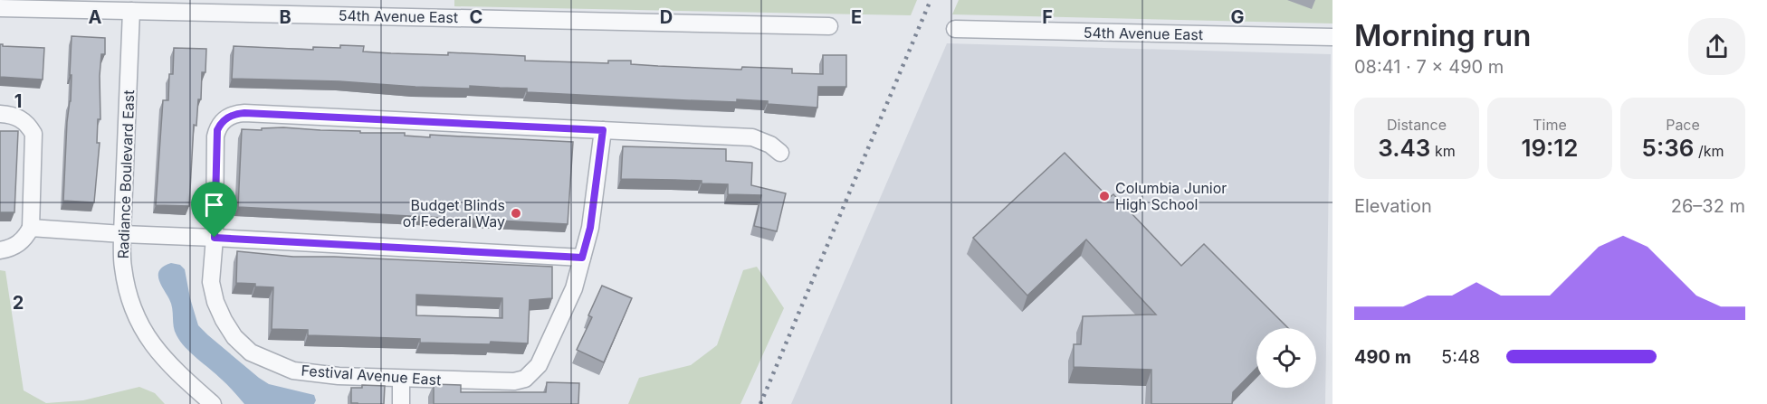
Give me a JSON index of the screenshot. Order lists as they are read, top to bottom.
{
  "streets": {
    "street": ["54th Avenue East", "Radiance Boulevard East", "Festival Avenue East"]
  },
  "crossings": [
    ["54th Avenue East", "Radiance Boulevard East"]
  ],
  "places": ["Columbia Junior High School", "Budget Blinds of Federal Way"],
  "page": {
    "heading": ["Morning run", "08:41 · 7 × 490 m"],
    "stats": [
      ["Distance", "3.43 km"],
      ["Time", "19:12"],
      ["Pace", "5:36 /km"]
    ],
    "chart": ["Elevation", "26–32 m"],
    "list": [
      {
        "name": "490 m",
        "note": "5:48"
      }
    ]
  },
  "grid": {
    "columns": [
      "A",
      "B",
      "C",
      "D",
      "E",
      "F",
      "G"
    ],
    "rows": ["1", "2"]
  }
}
